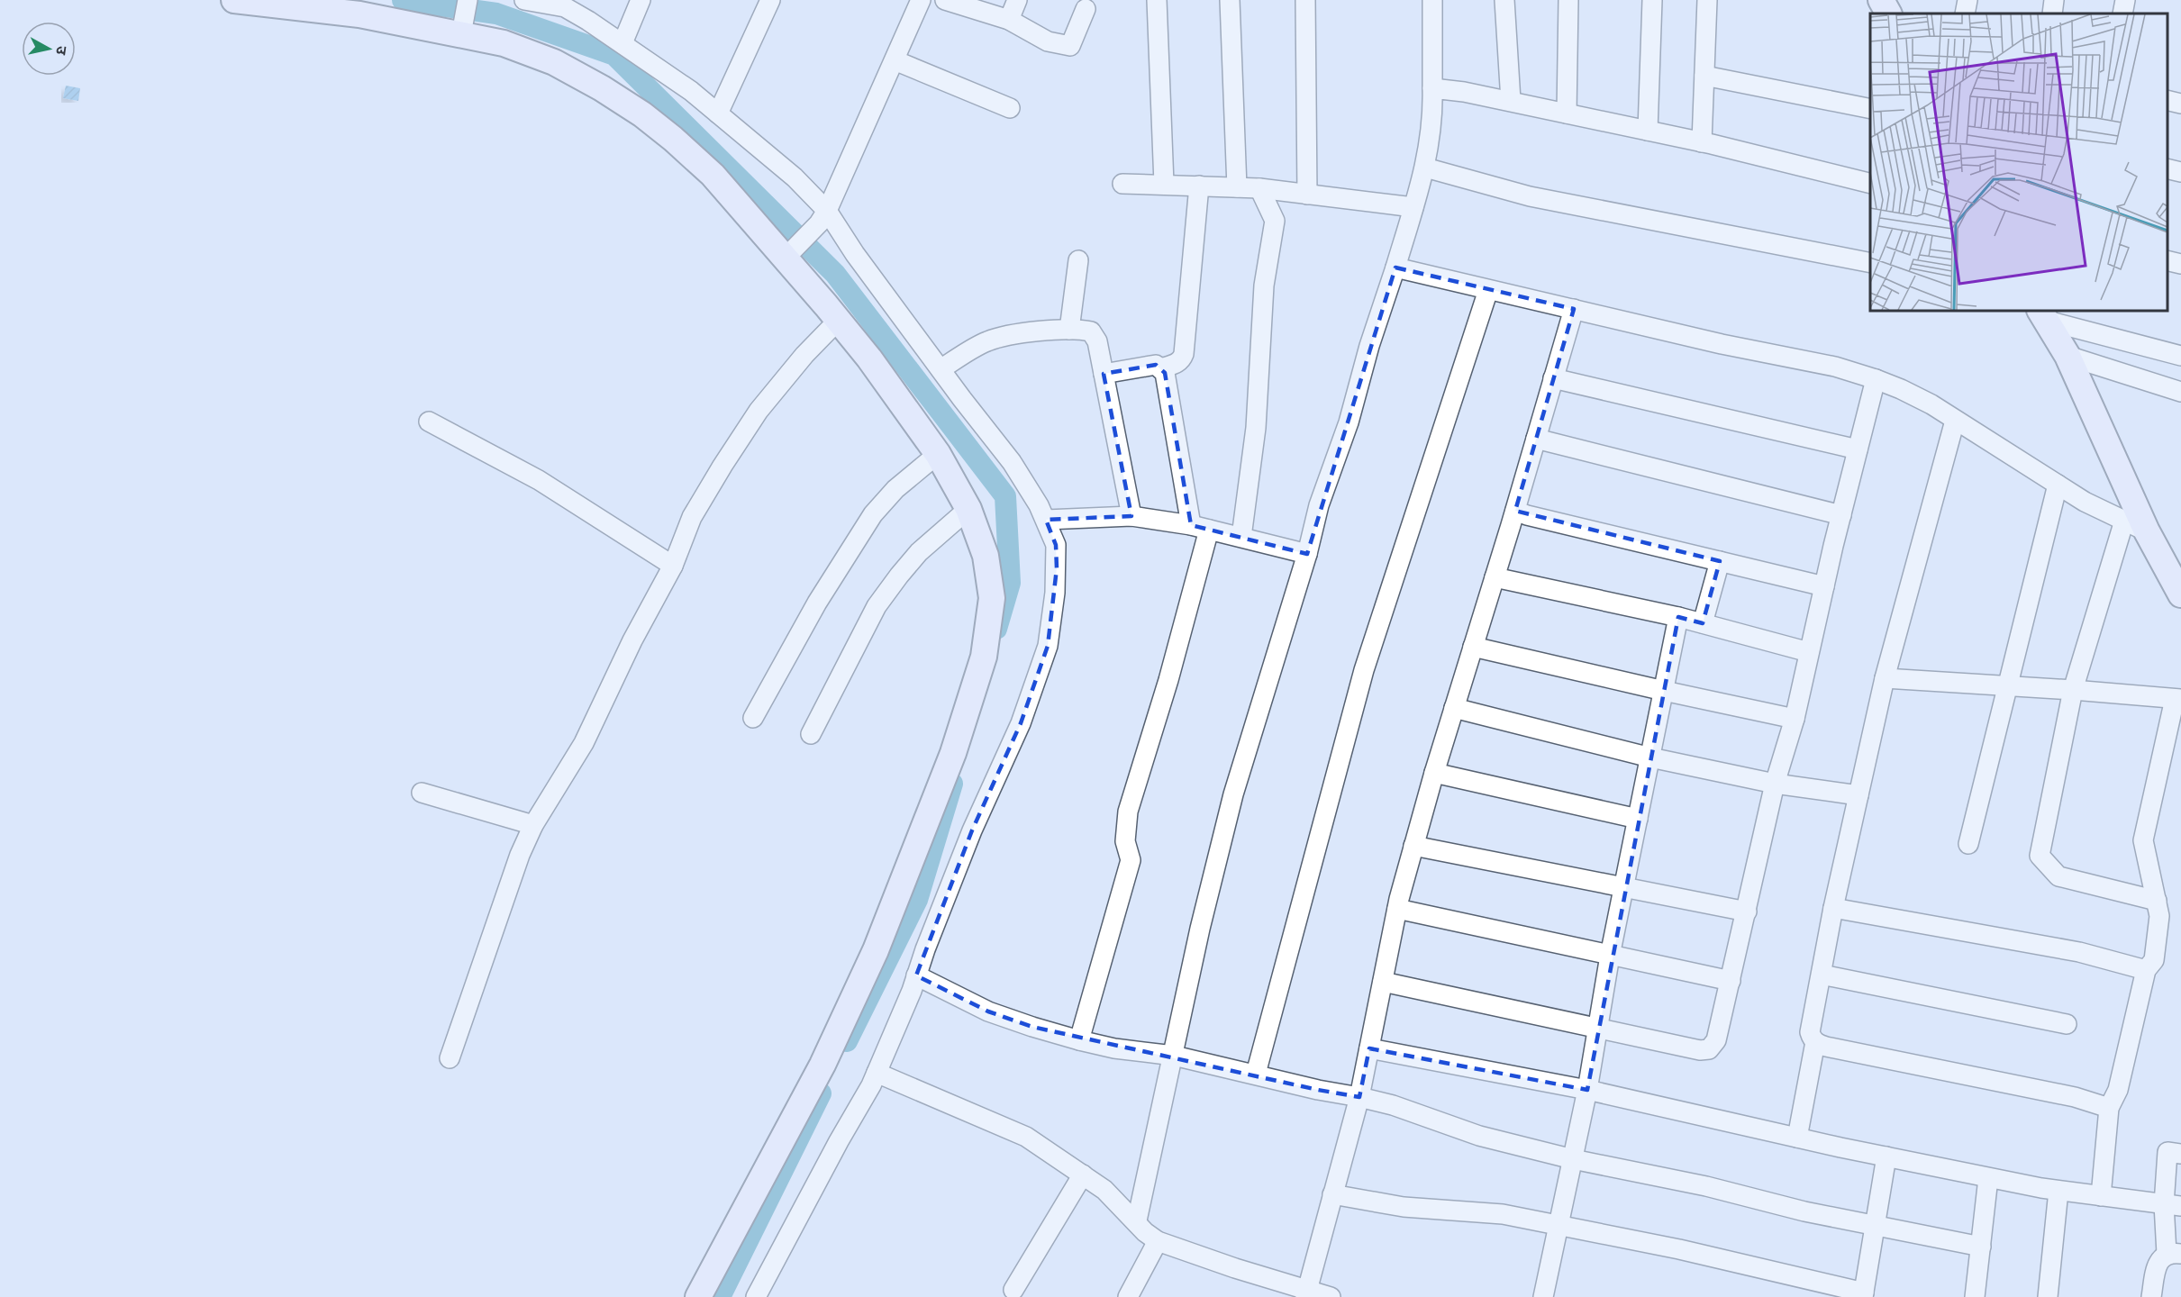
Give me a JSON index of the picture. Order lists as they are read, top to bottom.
{
  "north": "right"
}
